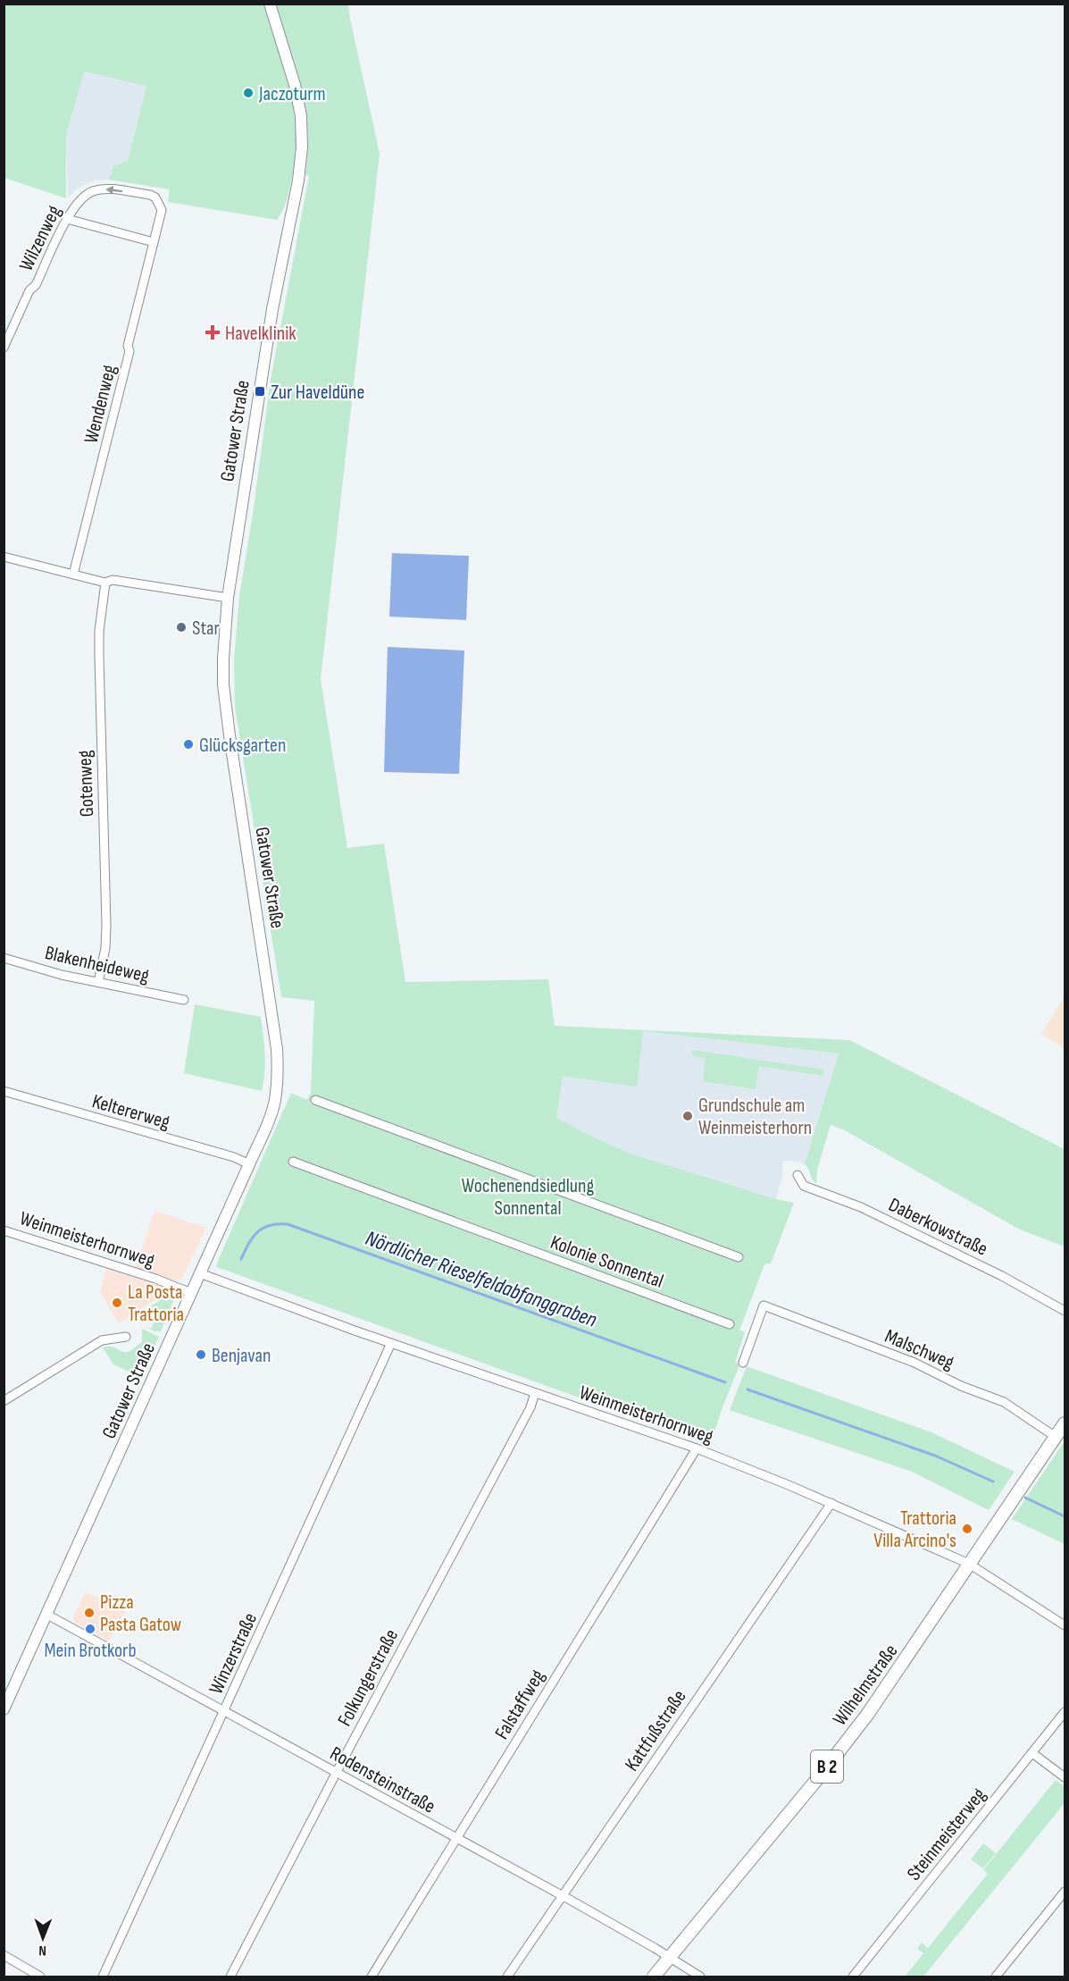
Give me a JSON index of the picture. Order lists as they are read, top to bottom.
{
  "streets": {
    "main road": ["Gatower Straße", "Wilhelmstraße", "B 2"],
    "street": [
      "Wilzenweg",
      "Wendenweg",
      "Gotenweg",
      "Blakenheideweg",
      "Keltererweg",
      "Daberkowstraße",
      "Weinmeisterhornweg",
      "Kolonie Sonnental",
      "Malschweg",
      "Winzerstraße",
      "Folkungerstraße",
      "Falstaffweg",
      "Kattfußstraße",
      "Rodensteinstraße",
      "Steinmeisterweg"
    ]
  },
  "crossings": [
    ["Wilzenweg", "Wendenweg"],
    ["Gatower Straße", "Keltererweg"],
    ["Gatower Straße", "Weinmeisterhornweg"],
    ["Gatower Straße", "Rodensteinstraße"],
    ["Gotenweg", "Blakenheideweg"],
    ["Weinmeisterhornweg", "Winzerstraße"],
    ["Weinmeisterhornweg", "Folkungerstraße"],
    ["Weinmeisterhornweg", "Wilhelmstraße"],
    ["Weinmeisterhornweg", "Falstaffweg"],
    ["Weinmeisterhornweg", "Kattfußstraße"],
    ["Malschweg", "Wilhelmstraße"],
    ["Winzerstraße", "Rodensteinstraße"],
    ["Folkungerstraße", "Rodensteinstraße"],
    ["Wilhelmstraße", "Rodensteinstraße"],
    ["Falstaffweg", "Rodensteinstraße"],
    ["Kattfußstraße", "Rodensteinstraße"]
  ],
  "water": ["Nördlicher Rieselfeldabfanggraben"],
  "parks": ["Wochenendsiedlung Sonnental"],
  "places": {
    "other": [
      "Jaczoturm",
      "Star",
      "Glücksgarten",
      "Grundschule am Weinmeisterhorn",
      "La Posta Trattoria",
      "Benjavan",
      "Trattoria Villa Arcino's",
      "Pizza Pasta Gatow",
      "Mein Brotkorb"
    ],
    "health": ["Havelklinik"],
    "transit": ["Zur Haveldüne"]
  },
  "north": "bottom"
}
